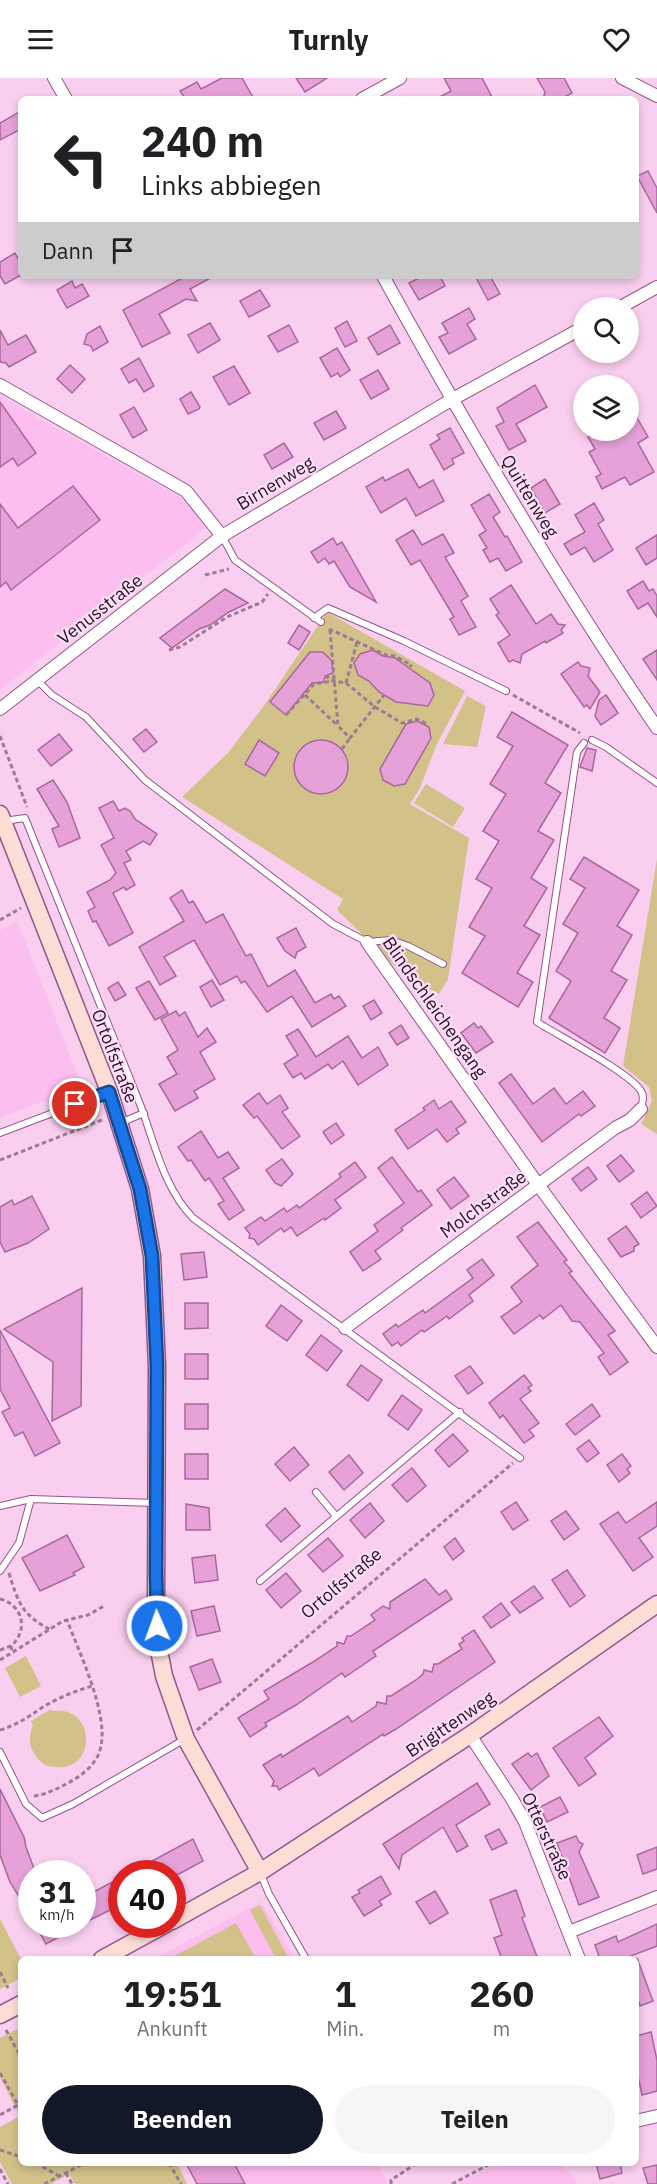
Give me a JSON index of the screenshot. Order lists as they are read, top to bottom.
{
  "streets": {
    "street": [
      "Birnenweg",
      "Quittenweg",
      "Venusstraße",
      "Blindschleichengang",
      "Ortolfstraße",
      "Molchstraße",
      "Brigittenweg",
      "Otterstraße"
    ]
  },
  "crossings": [
    ["Birnenweg", "Quittenweg"],
    ["Birnenweg", "Venusstraße"],
    ["Venusstraße", "Blindschleichengang"],
    ["Blindschleichengang", "Molchstraße"],
    ["Ortolfstraße", "Brigittenweg"],
    ["Brigittenweg", "Otterstraße"]
  ],
  "page": {
    "header": "Turnly",
    "turn": ["240 m", "Links abbiegen"],
    "then": "Dann",
    "speed": "31 km/h",
    "limit": "40",
    "eta": [
      "19:51",
      "Ankunft",
      "1",
      "Min.",
      "260",
      "m"
    ],
    "buttons": ["Beenden", "Teilen"]
  }
}
